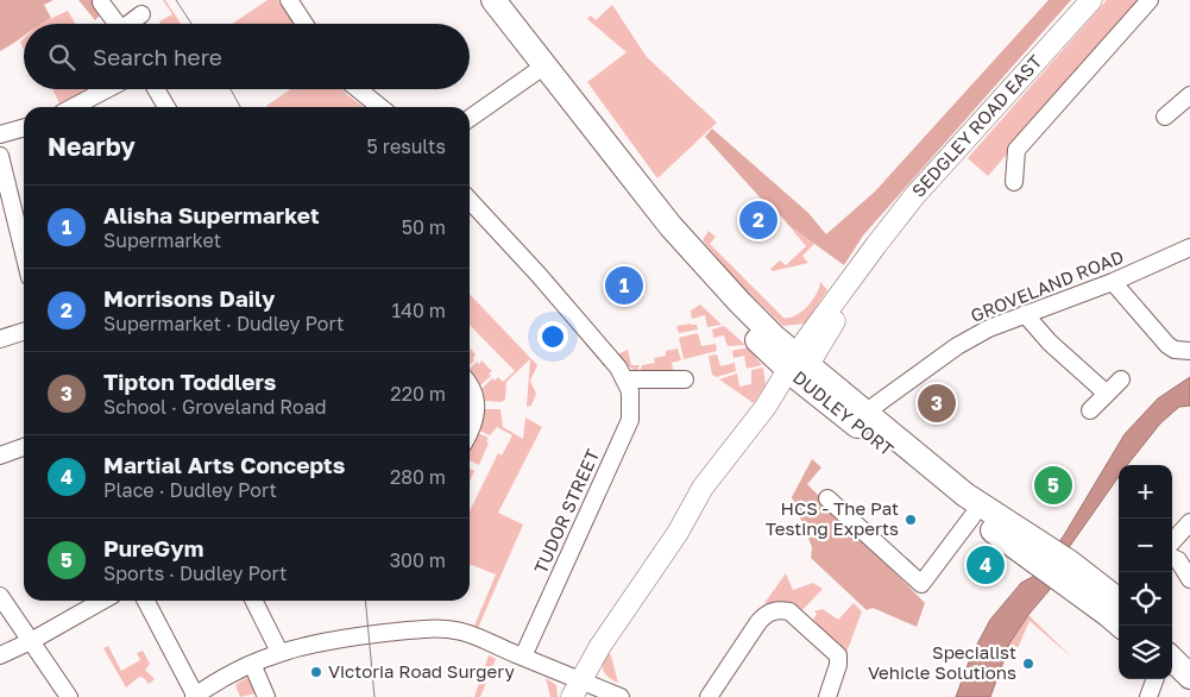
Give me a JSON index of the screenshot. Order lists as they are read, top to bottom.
{
  "streets": {
    "highway": ["DUDLEY PORT"],
    "main road": ["SEDGLEY ROAD EAST"],
    "street": ["GROVELAND ROAD", "TUDOR STREET"]
  },
  "crossings": [
    ["SEDGLEY ROAD EAST", "DUDLEY PORT"],
    ["GROVELAND ROAD", "DUDLEY PORT"]
  ],
  "places": ["HCS - The Pat Testing Experts", "Specialist Vehicle Solutions", "Victoria Road Surgery"],
  "page": {
    "search": "Search here",
    "heading": ["Nearby", "5 results"],
    "list": [
      {
        "mark": "1",
        "name": "Alisha Supermarket",
        "note": "Supermarket",
        "value": "50 m"
      },
      {
        "mark": "2",
        "name": "Morrisons Daily",
        "note": "Supermarket · Dudley Port",
        "value": "140 m"
      },
      {
        "mark": "3",
        "name": "Tipton Toddlers",
        "note": "School · Groveland Road",
        "value": "220 m"
      },
      {
        "mark": "4",
        "name": "Martial Arts Concepts",
        "note": "Place · Dudley Port",
        "value": "280 m"
      },
      {
        "mark": "5",
        "name": "PureGym",
        "note": "Sports · Dudley Port",
        "value": "300 m"
      }
    ],
    "pins": [
      "2",
      "1",
      "3",
      "5",
      "4"
    ],
    "map_buttons": ["+", "−"]
  }
}
